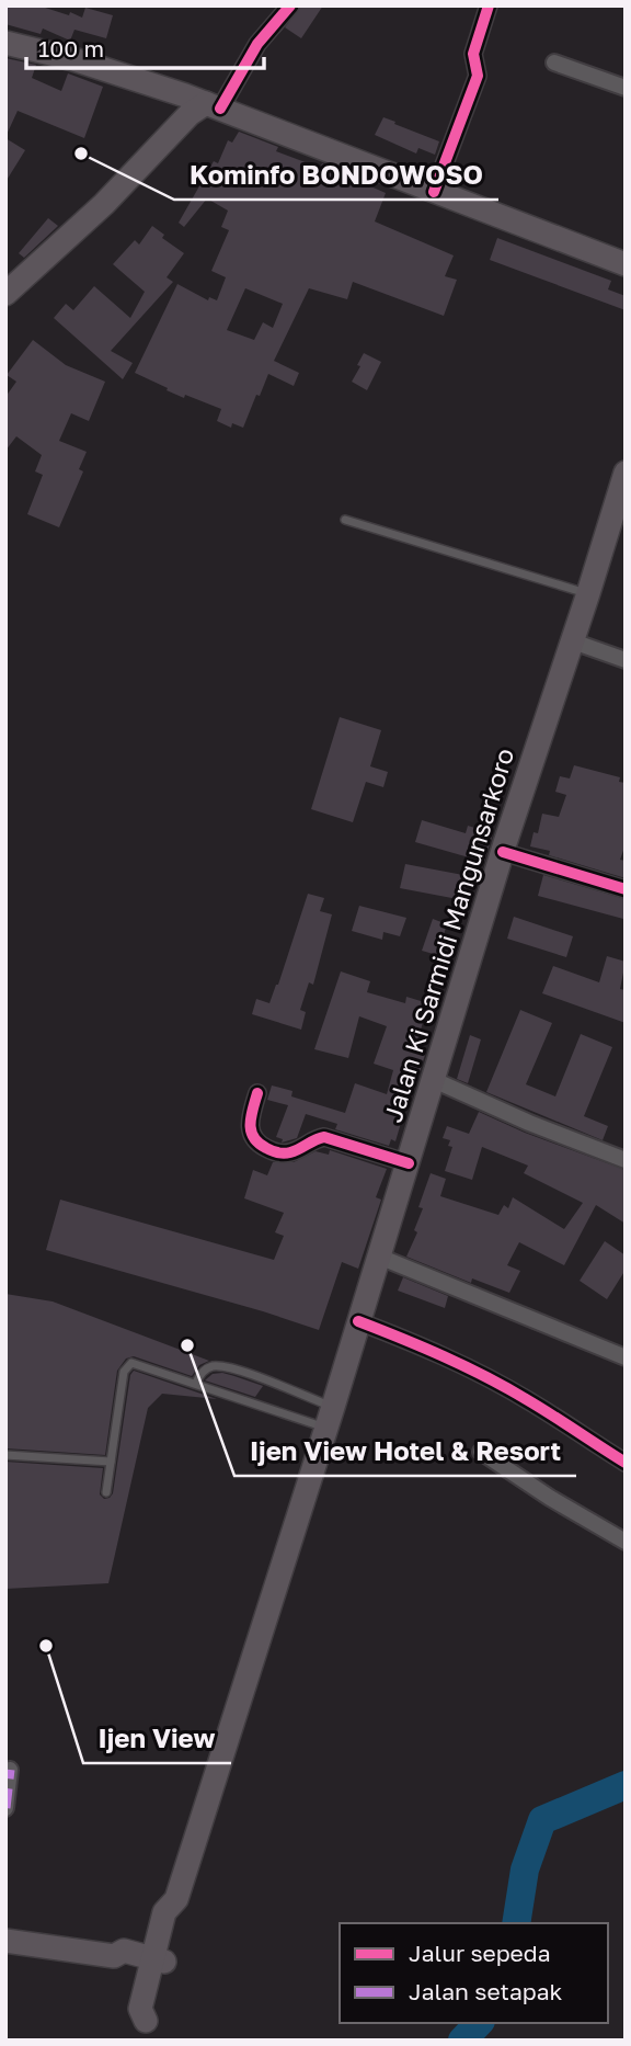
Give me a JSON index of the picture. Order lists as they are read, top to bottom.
{
  "streets": {
    "main road": ["Jalan Ki Sarmidi Mangunsarkoro"]
  },
  "places": ["Kominfo BONDOWOSO", "Ijen View Hotel & Resort", "Ijen View"],
  "legend": ["Jalur sepeda", "Jalan setapak"],
  "scale_bar": "100 m"
}
